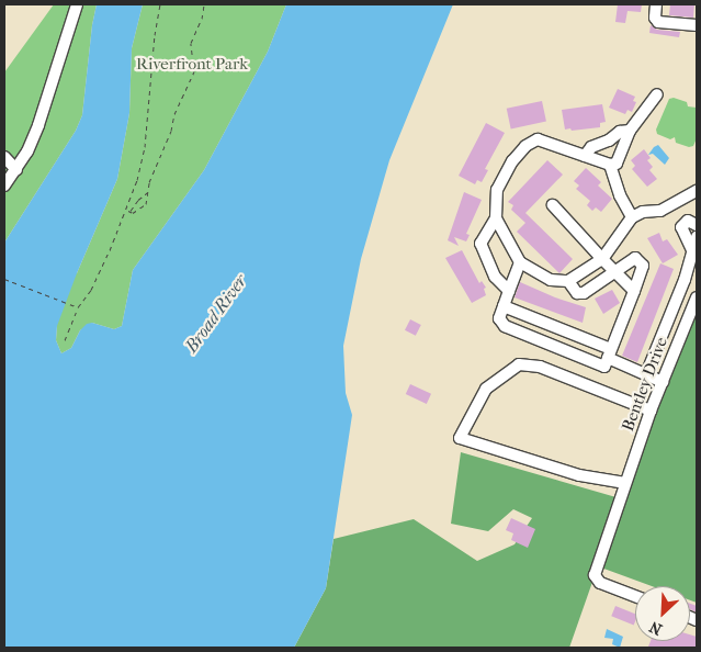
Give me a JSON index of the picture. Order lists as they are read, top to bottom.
{
  "streets": {
    "street": ["Bentley Drive"]
  },
  "water": ["Broad River"],
  "parks": ["Riverfront Park"],
  "north": "bottom left"
}
